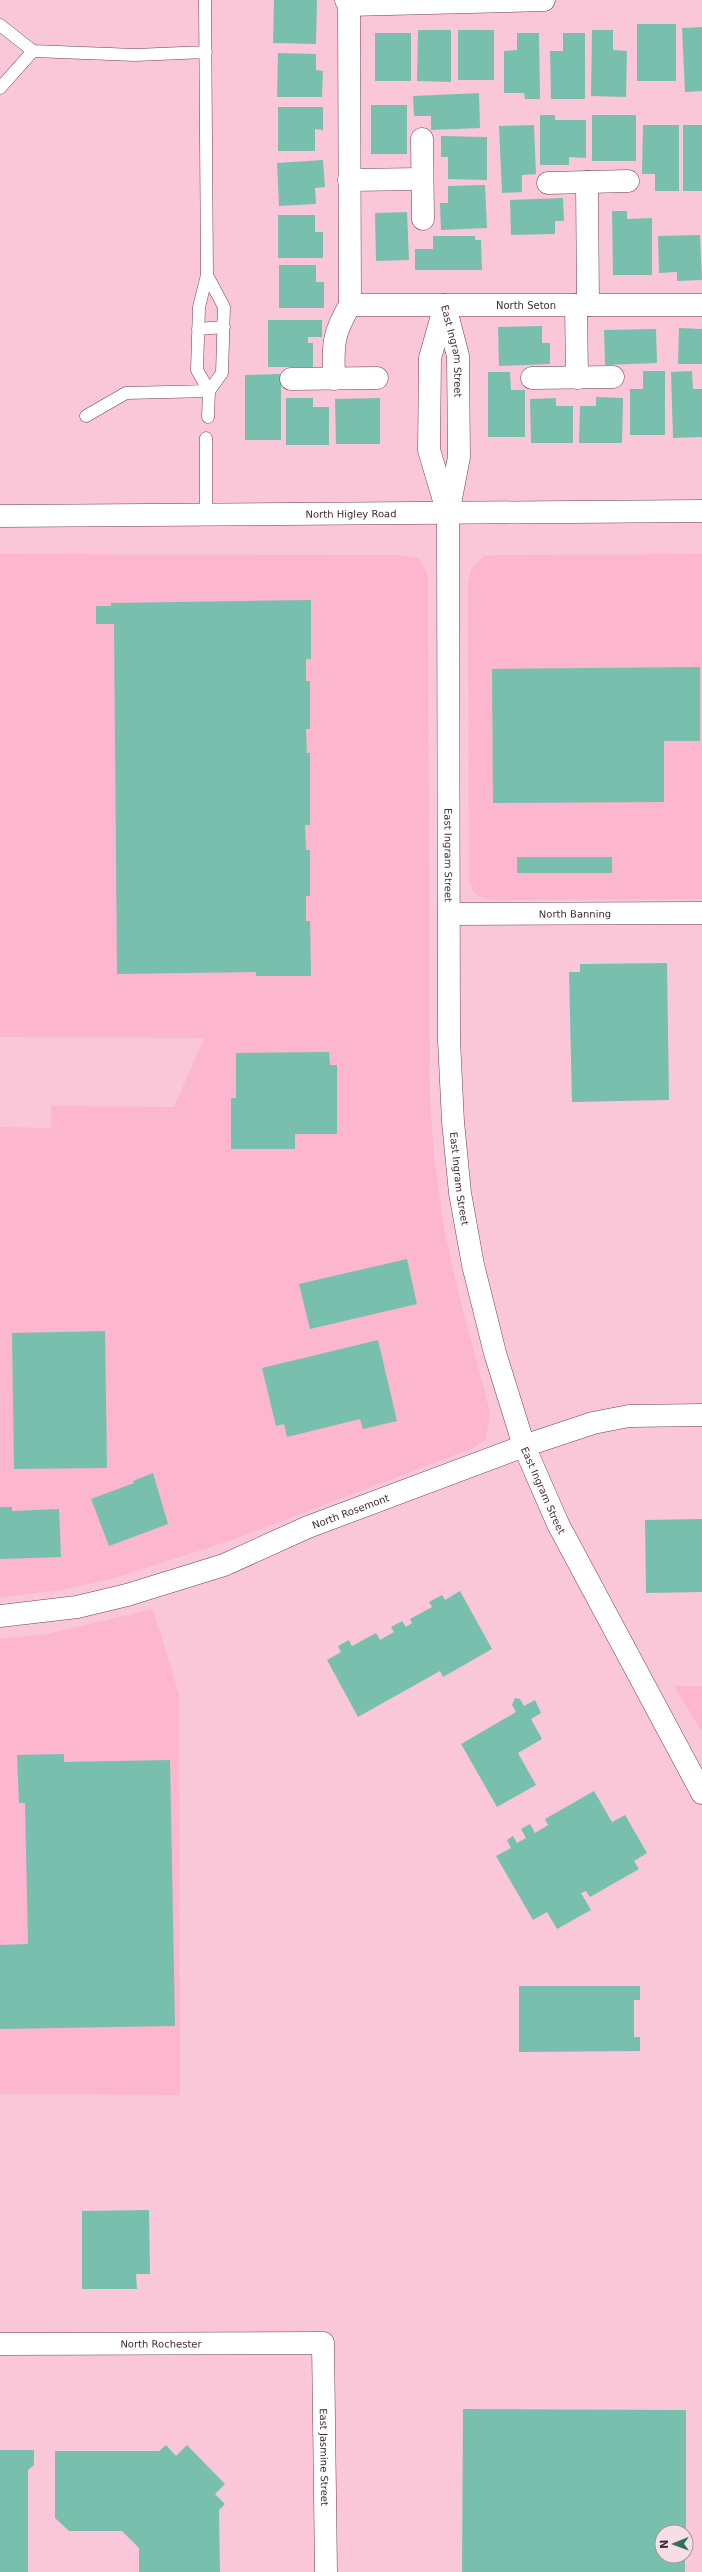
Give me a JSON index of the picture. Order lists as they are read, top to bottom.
{
  "streets": {
    "street": [
      "North Seton",
      "East Ingram Street",
      "North Higley Road",
      "North Banning",
      "North Rosemont",
      "North Rochester",
      "East Jasmine Street"
    ]
  },
  "crossings": [
    ["North Seton", "East Ingram Street"],
    ["East Ingram Street", "North Higley Road"],
    ["East Ingram Street", "North Banning"],
    ["East Ingram Street", "North Rosemont"],
    ["North Rochester", "East Jasmine Street"]
  ],
  "north": "left"
}
